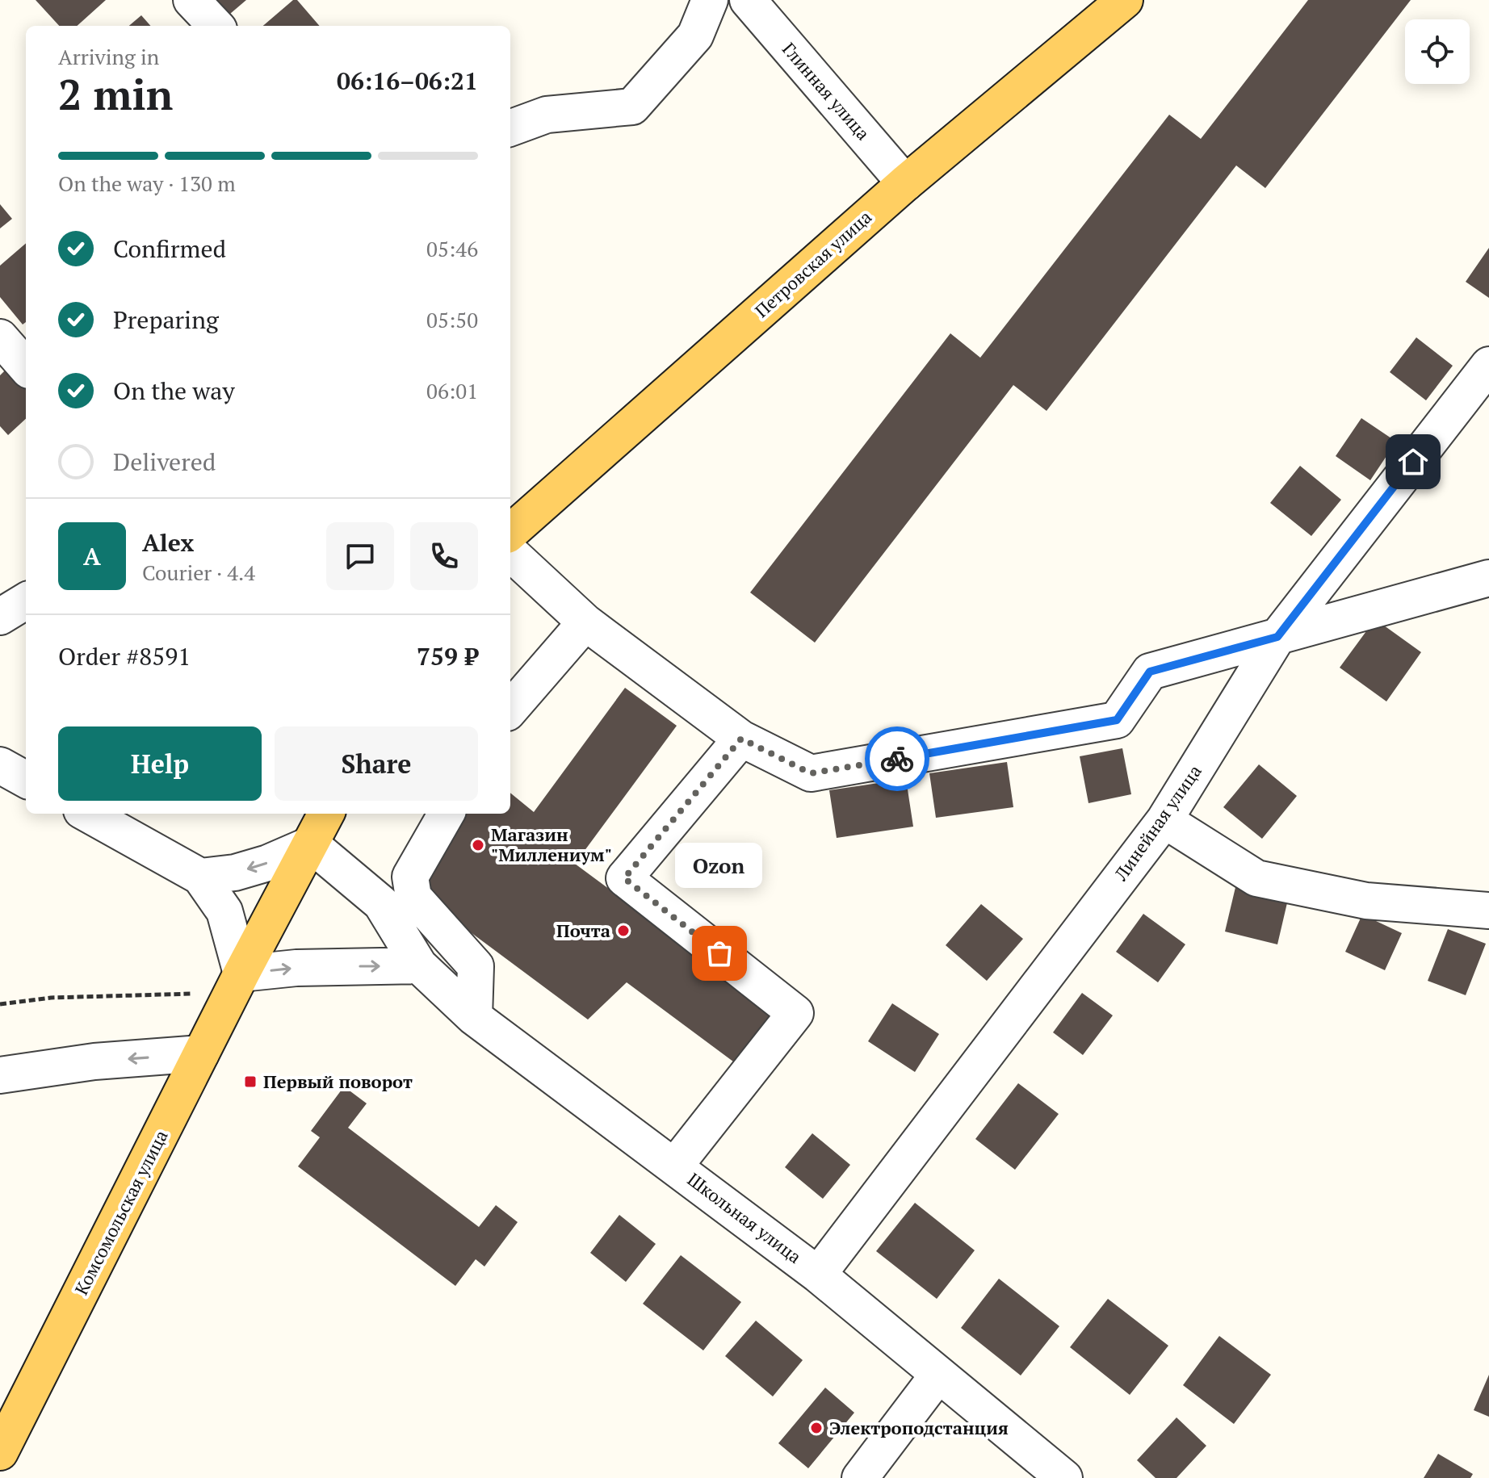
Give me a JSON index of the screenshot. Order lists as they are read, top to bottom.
{
  "streets": {
    "main road": ["Петровская улица", "Комсомольская улица"],
    "street": ["Глинная улица", "Линейная улица", "Школьная улица"]
  },
  "crossings": [
    ["Глинная улица", "Петровская улица"],
    ["Линейная улица", "Школьная улица"]
  ],
  "places": {
    "other": [
      "Магазин \"Миллениум\"",
      "Почта",
      "Ozon",
      "Электроподстанция"
    ],
    "transit": ["Первый поворот"]
  },
  "page": {
    "heading": ["2 min", "Arriving in", "06:16–06:21"],
    "panel": [
      "Alex",
      "Courier · 4.4",
      "Order #8591",
      "759 ₽"
    ],
    "bar": "On the way · 130 m",
    "list": [
      ["Confirmed", "05:46"],
      ["Preparing", "05:50"],
      ["On the way", "06:01"],
      "Delivered"
    ],
    "round": "A",
    "buttons": ["Help", "Share"],
    "bubble": "Ozon"
  }
}
